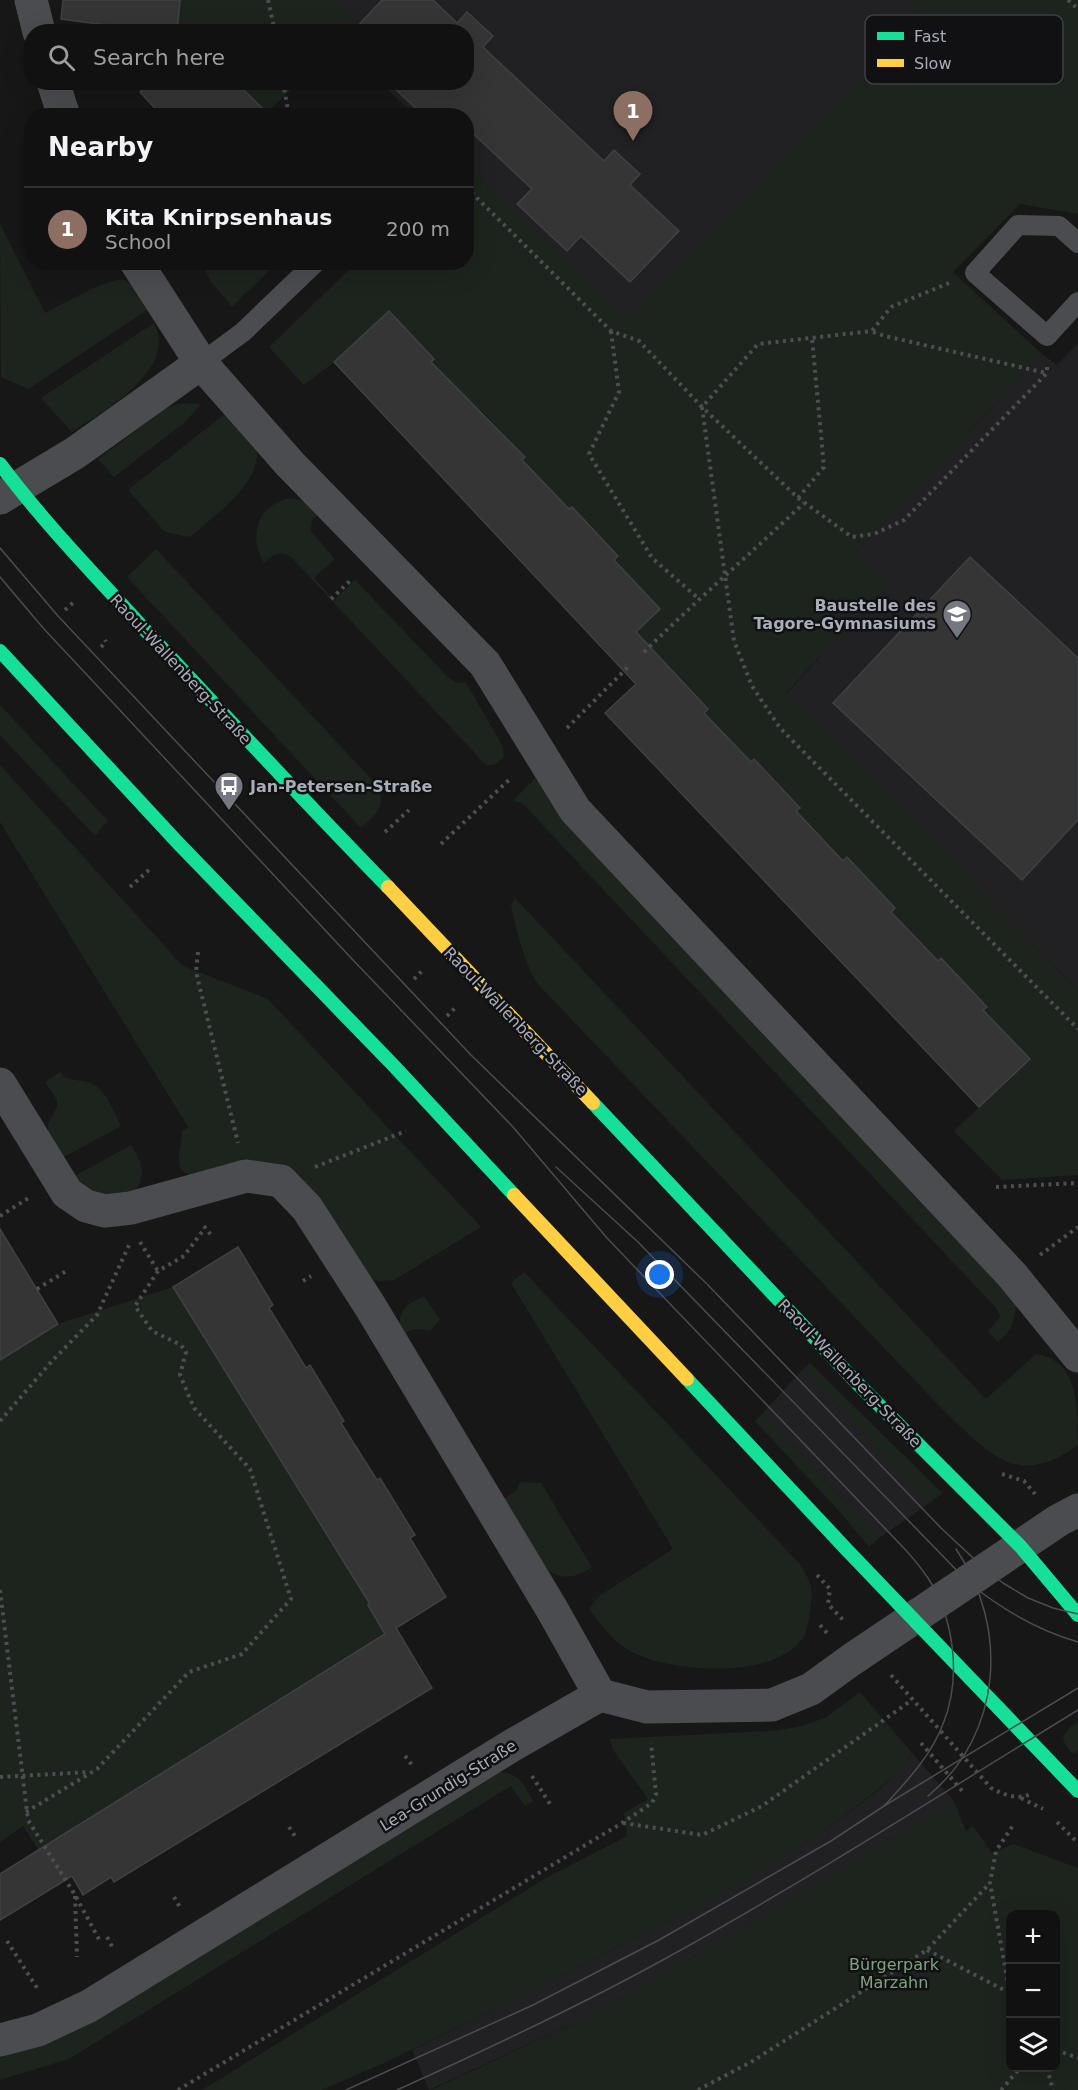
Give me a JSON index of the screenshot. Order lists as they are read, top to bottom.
{
  "streets": {
    "main road": ["Raoul-Wallenberg-Straße"],
    "street": ["Lea-Grundig-Straße"]
  },
  "parks": ["Bürgerpark Marzahn"],
  "places": {
    "school or university": ["Baustelle des Tagore-Gymnasiums"],
    "bus stop": ["Jan-Petersen-Straße"]
  },
  "legend": ["Fast", "Slow"],
  "page": {
    "search": "Search here",
    "pins": "1",
    "heading": "Nearby",
    "list": [
      {
        "mark": "1",
        "name": "Kita Knirpsenhaus",
        "note": "School",
        "value": "200 m"
      }
    ],
    "map_buttons": ["+", "−"]
  }
}
